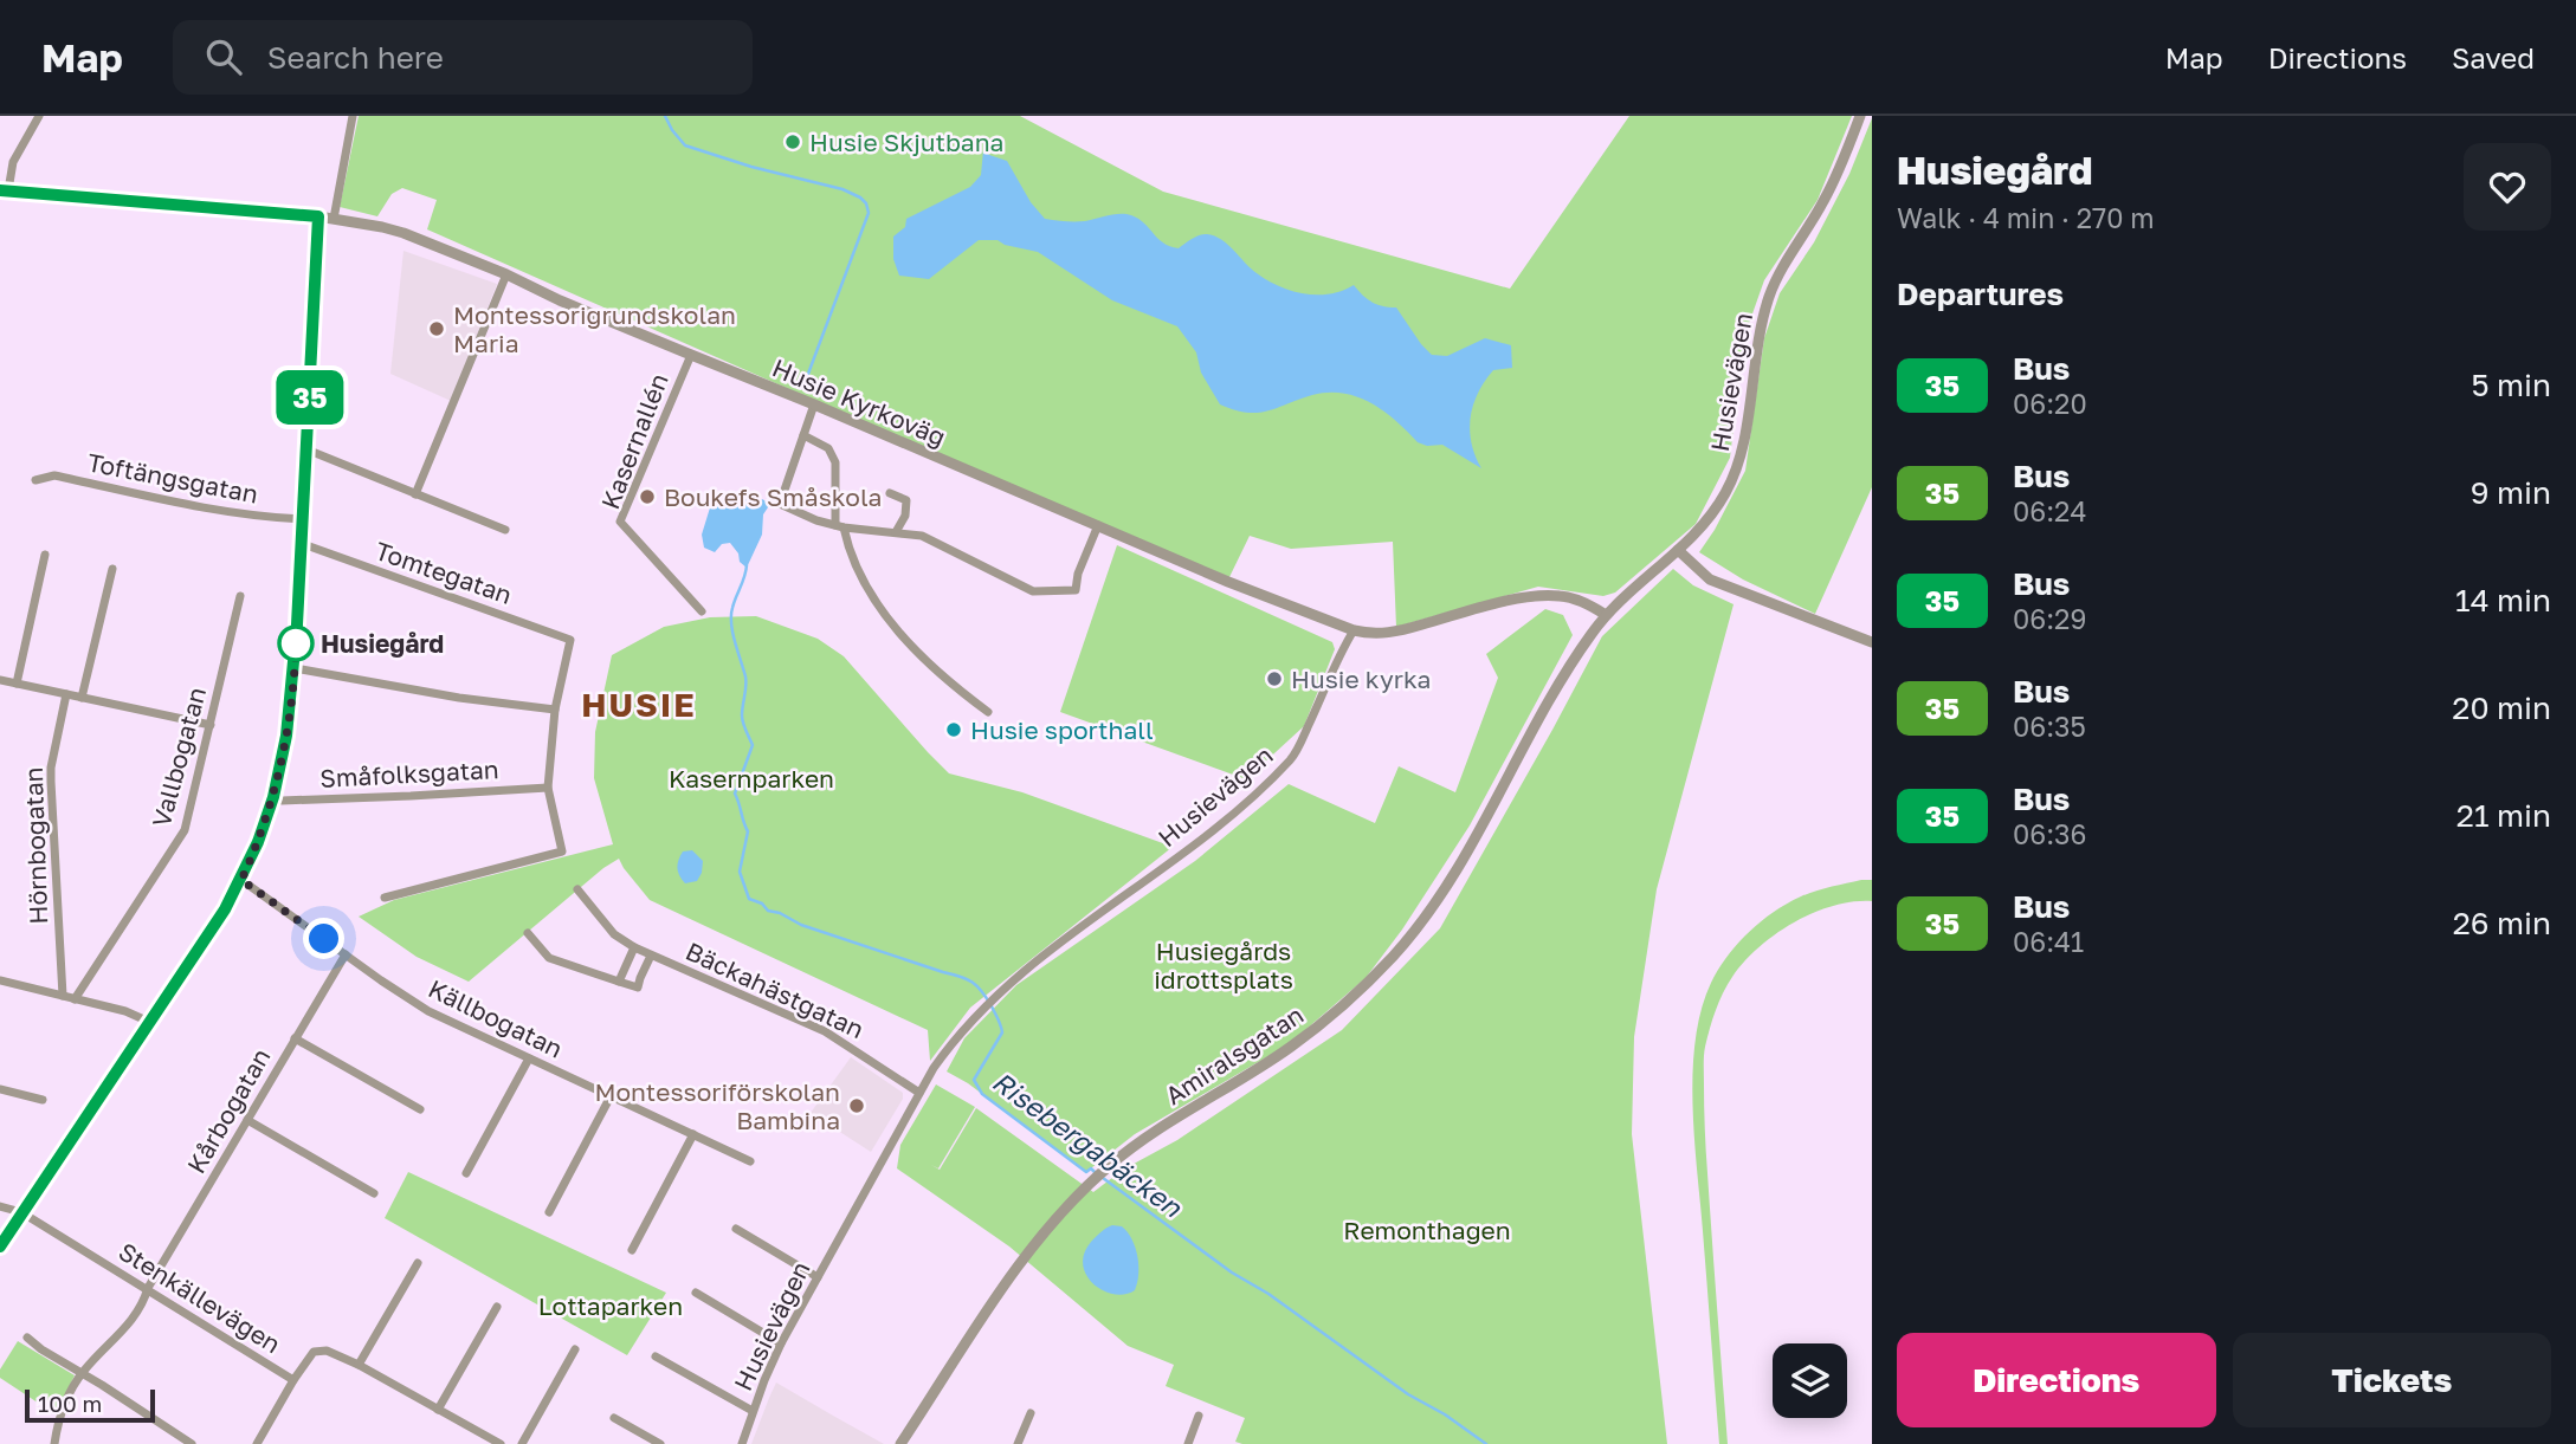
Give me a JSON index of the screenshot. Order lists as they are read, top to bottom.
{
  "streets": {
    "street": [
      "Husievägen",
      "Husie Kyrkoväg",
      "Kasernallén",
      "Toftängsgatan",
      "Tomtegatan",
      "Vallbogatan",
      "Småfolksgatan",
      "Hörnbogatan",
      "Bäckahästgatan",
      "Källbogatan",
      "Amiralsgatan",
      "Kårbogatan",
      "Stenkällevägen"
    ]
  },
  "crossings": [
    ["Husievägen", "Husie Kyrkoväg"],
    ["Husievägen", "Bäckahästgatan"],
    ["Husievägen", "Amiralsgatan"],
    ["Husie Kyrkoväg", "Kasernallén"],
    ["Källbogatan", "Kårbogatan"],
    ["Kårbogatan", "Stenkällevägen"]
  ],
  "districts": ["HUSIE"],
  "water": ["Risebergabäcken"],
  "parks": [
    "Kasernparken",
    "Husiegårds idrottsplats",
    "Remonthagen",
    "Lottaparken"
  ],
  "places": [
    "Husie Skjutbana",
    "Montessorigrundskolan Maria",
    "Boukefs Småskola",
    "Husiegård",
    "Husie kyrka",
    "Husie sporthall",
    "Montessoriförskolan Bambina"
  ],
  "lines": ["bus line 35"],
  "scale_bar": "100 m",
  "page": {
    "header": "Map",
    "search": "Search here",
    "nav": ["Map", "Directions", "Saved"],
    "on_map": "35",
    "heading": [
      ["Husiegård", "Walk · 4 min · 270 m"],
      "Departures"
    ],
    "list": [
      {
        "mark": "35",
        "name": "Bus",
        "note": "06:20",
        "value": "5 min"
      },
      {
        "mark": "35",
        "name": "Bus",
        "note": "06:24",
        "value": "9 min"
      },
      {
        "mark": "35",
        "name": "Bus",
        "note": "06:29",
        "value": "14 min"
      },
      {
        "mark": "35",
        "name": "Bus",
        "note": "06:35",
        "value": "20 min"
      },
      {
        "mark": "35",
        "name": "Bus",
        "note": "06:36",
        "value": "21 min"
      },
      {
        "mark": "35",
        "name": "Bus",
        "note": "06:41",
        "value": "26 min"
      }
    ],
    "buttons": ["Directions", "Tickets"],
    "scale": "100 m"
  }
}
